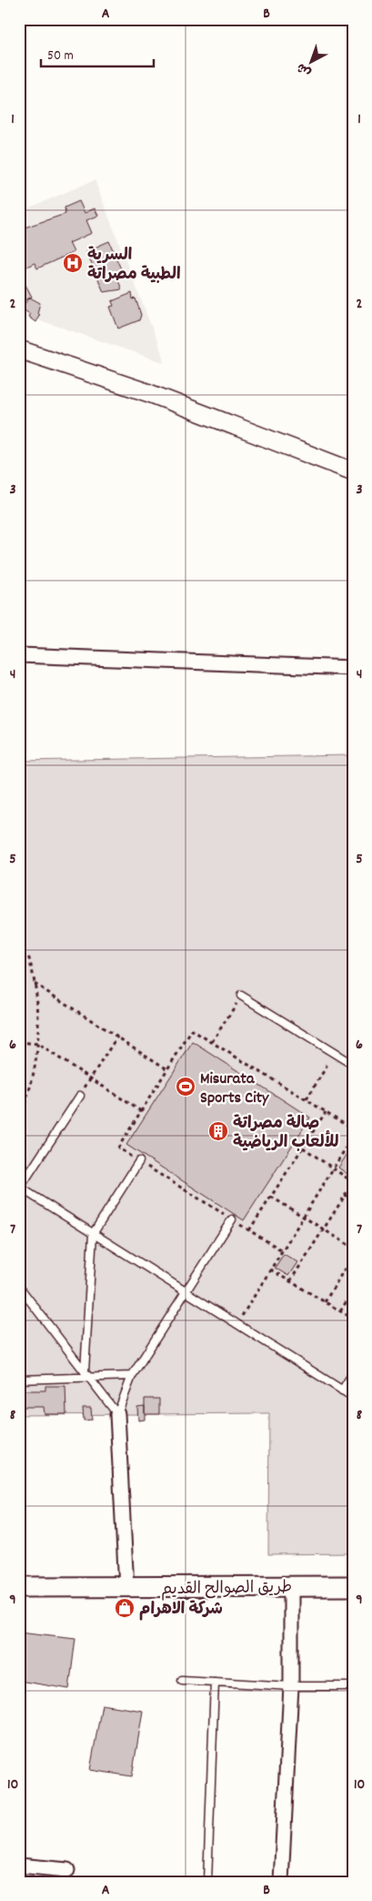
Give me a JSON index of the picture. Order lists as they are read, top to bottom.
{
  "streets": {
    "main road": ["طريق الصوالح القديم"]
  },
  "places": {
    "hospital": ["السرية الطبية مصراتة"],
    "sports": ["Misurata Sports City"],
    "building": ["صالة مصراتة للألعاب الرياضية"],
    "shop": ["شركة الاهرام"]
  },
  "scale_bar": "50 m",
  "north": "bottom left",
  "grid": {
    "columns": ["A", "B"],
    "rows": [
      "1",
      "2",
      "3",
      "4",
      "5",
      "6",
      "7",
      "8",
      "9",
      "10"
    ]
  }
}
